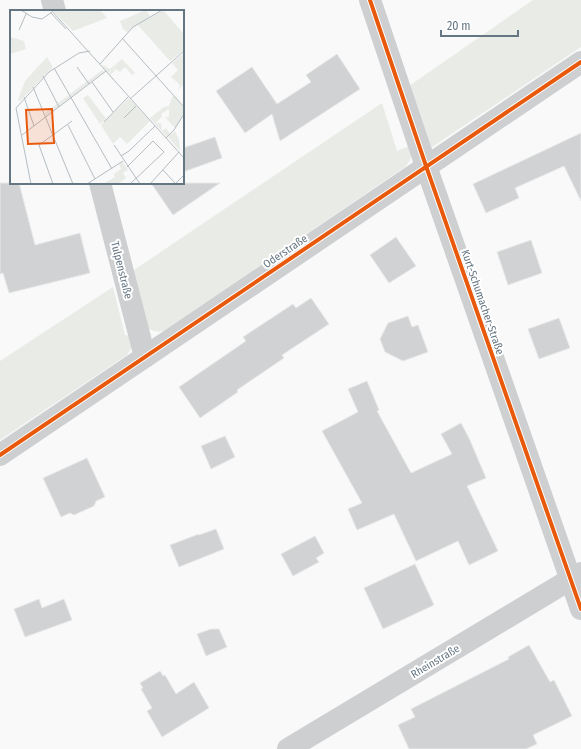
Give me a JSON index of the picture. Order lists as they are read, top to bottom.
{
  "streets": {
    "street": [
      "Oderstraße",
      "Tulpenstraße",
      "Kurt-Schumacher-Straße",
      "Rheinstraße"
    ]
  },
  "crossings": [
    ["Oderstraße", "Tulpenstraße"],
    ["Oderstraße", "Kurt-Schumacher-Straße"],
    ["Kurt-Schumacher-Straße", "Rheinstraße"]
  ],
  "scale_bar": "20 m"
}
